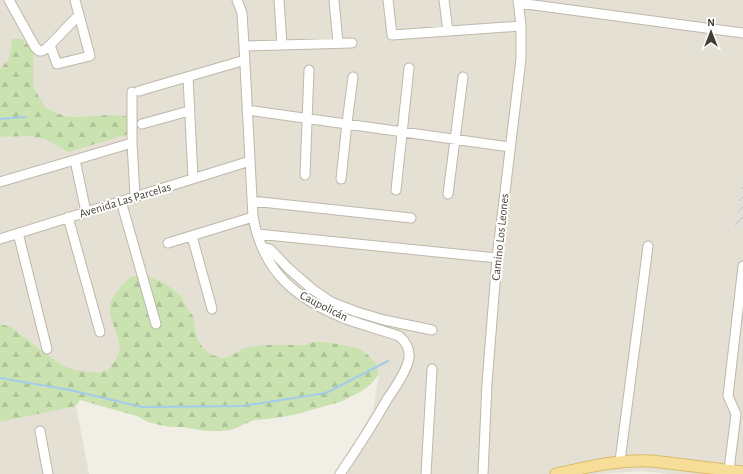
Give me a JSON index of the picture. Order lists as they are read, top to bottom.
{
  "streets": {
    "street": ["Avenida Las Parcelas", "Camino Los Leones", "Caupolicán"]
  },
  "crossings": [
    ["Avenida Las Parcelas", "Caupolicán"]
  ],
  "north": "top"
}
